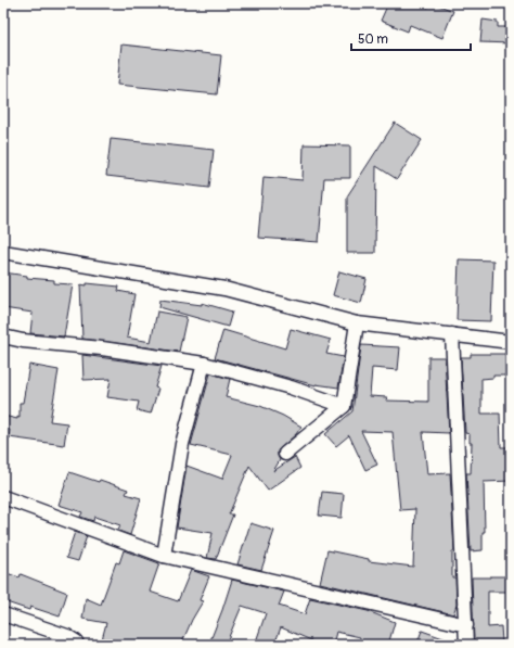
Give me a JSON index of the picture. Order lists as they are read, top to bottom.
{
  "scale_bar": "50 m"
}
